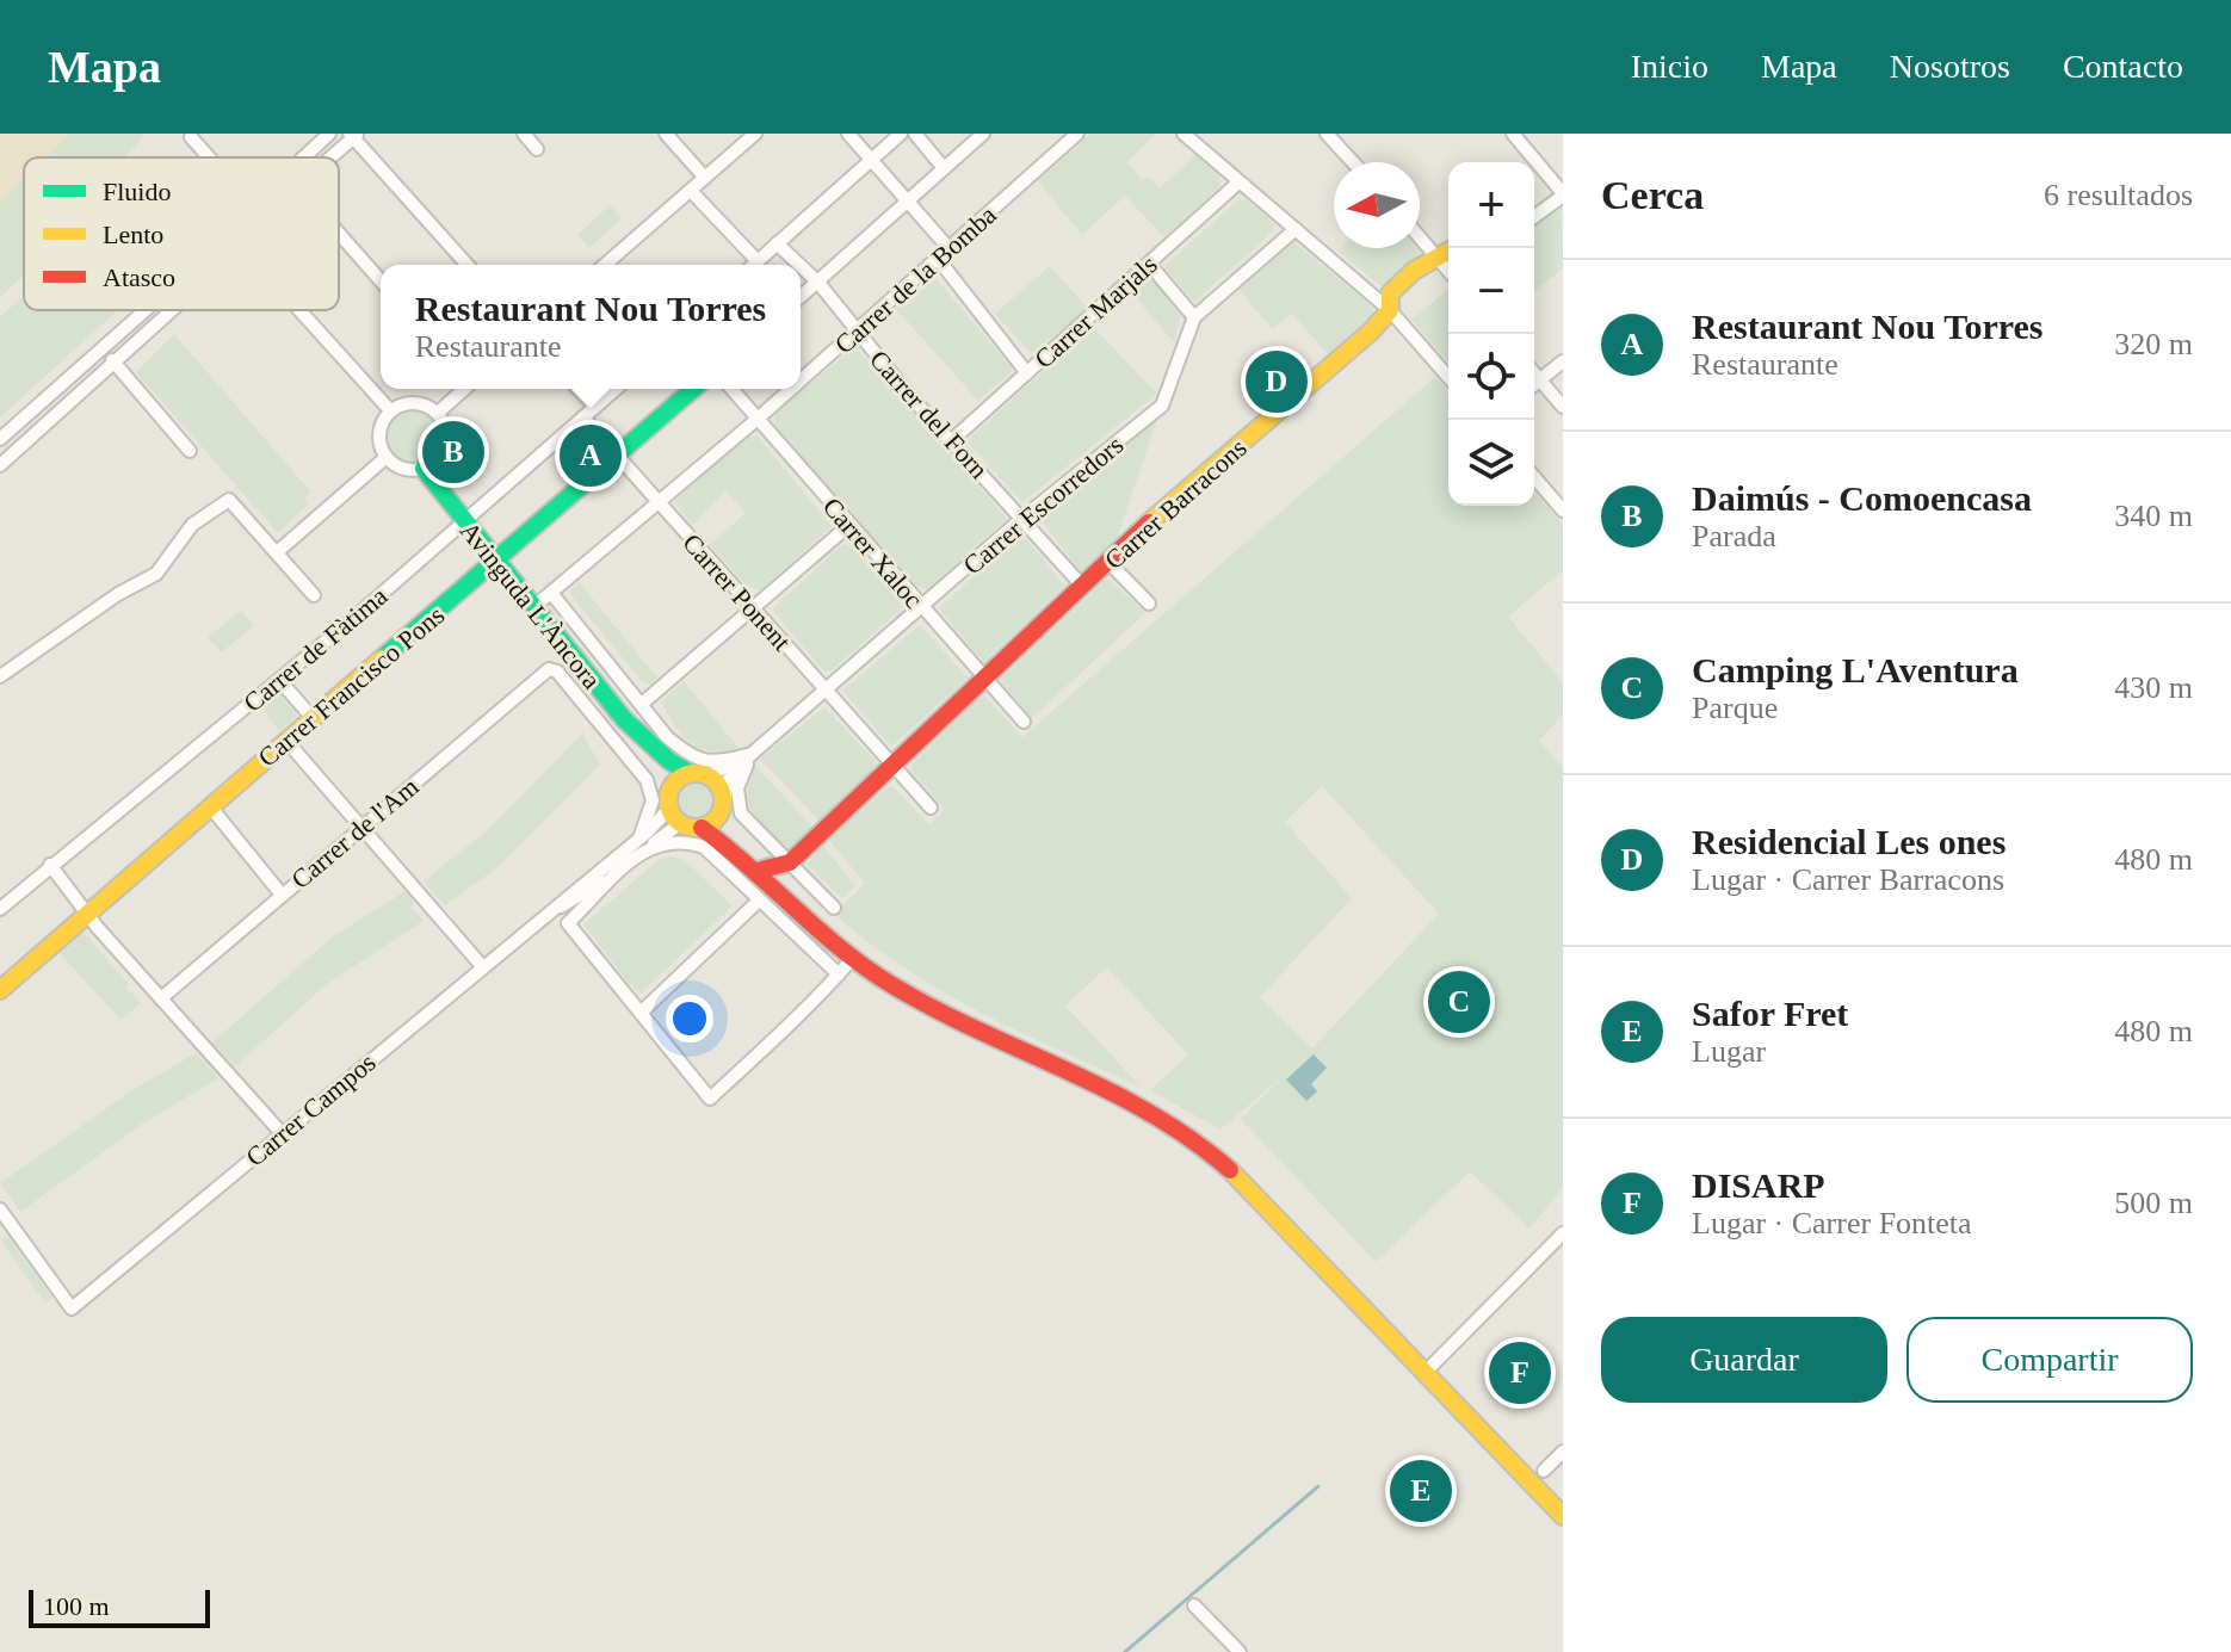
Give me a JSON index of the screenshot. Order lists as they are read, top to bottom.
{
  "streets": {
    "street": [
      "Carrer de la Bomba",
      "Carrer Marjals",
      "Carrer del Forn",
      "Carrer Barracons",
      "Carrer Escorredors",
      "Carrer Xaloc",
      "Carrer Ponent",
      "Avinguda L'Àncora",
      "Carrer de Fàtima",
      "Carrer Francisco Pons",
      "Carrer de l'Am",
      "Carrer Campos"
    ]
  },
  "crossings": [
    ["Carrer de la Bomba", "Carrer del Forn"],
    ["Carrer de la Bomba", "Carrer Xaloc"],
    ["Carrer de la Bomba", "Carrer Ponent"],
    ["Carrer de la Bomba", "Avinguda L'Àncora"],
    ["Carrer Marjals", "Carrer del Forn"],
    ["Carrer del Forn", "Carrer Barracons"],
    ["Carrer del Forn", "Carrer Escorredors"],
    ["Carrer Barracons", "Carrer Xaloc"],
    ["Carrer Barracons", "Carrer Ponent"],
    ["Carrer Escorredors", "Carrer Xaloc"],
    ["Carrer Escorredors", "Carrer Ponent"],
    ["Carrer Escorredors", "Avinguda L'Àncora"],
    ["Carrer Ponent", "Carrer de Fàtima"],
    ["Carrer Ponent", "Carrer Francisco Pons"],
    ["Avinguda L'Àncora", "Carrer de Fàtima"],
    ["Avinguda L'Àncora", "Carrer Francisco Pons"]
  ],
  "legend": ["Fluido", "Lento", "Atasco"],
  "scale_bar": "100 m",
  "north": "left",
  "page": {
    "header": "Mapa",
    "nav": [
      "Inicio",
      "Mapa",
      "Nosotros",
      "Contacto"
    ],
    "heading": ["Cerca", "6 resultados"],
    "map_buttons": ["+", "−"],
    "list": [
      {
        "mark": "A",
        "name": "Restaurant Nou Torres",
        "note": "Restaurante",
        "value": "320 m"
      },
      {
        "mark": "B",
        "name": "Daimús - Comoencasa",
        "note": "Parada",
        "value": "340 m"
      },
      {
        "mark": "C",
        "name": "Camping L'Aventura",
        "note": "Parque",
        "value": "430 m"
      },
      {
        "mark": "D",
        "name": "Residencial Les ones",
        "note": "Lugar · Carrer Barracons",
        "value": "480 m"
      },
      {
        "mark": "E",
        "name": "Safor Fret",
        "note": "Lugar",
        "value": "480 m"
      },
      {
        "mark": "F",
        "name": "DISARP",
        "note": "Lugar · Carrer Fonteta",
        "value": "500 m"
      }
    ],
    "popup": ["Restaurant Nou Torres", "Restaurante"],
    "pins": [
      "D",
      "B",
      "A",
      "C",
      "F",
      "E"
    ],
    "buttons": ["Guardar", "Compartir"],
    "scale": "100 m"
  }
}
